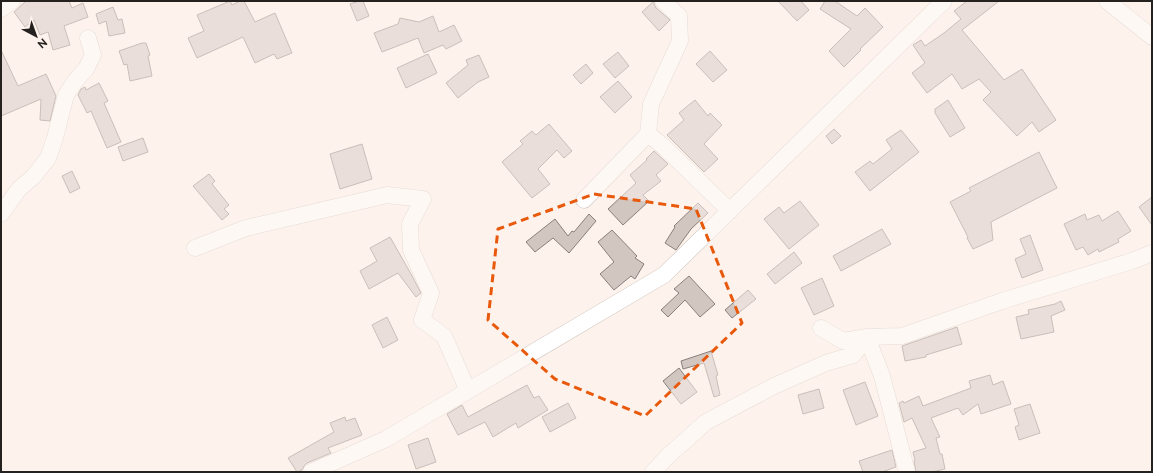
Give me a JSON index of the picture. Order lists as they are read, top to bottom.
{
  "north": "bottom right"
}
